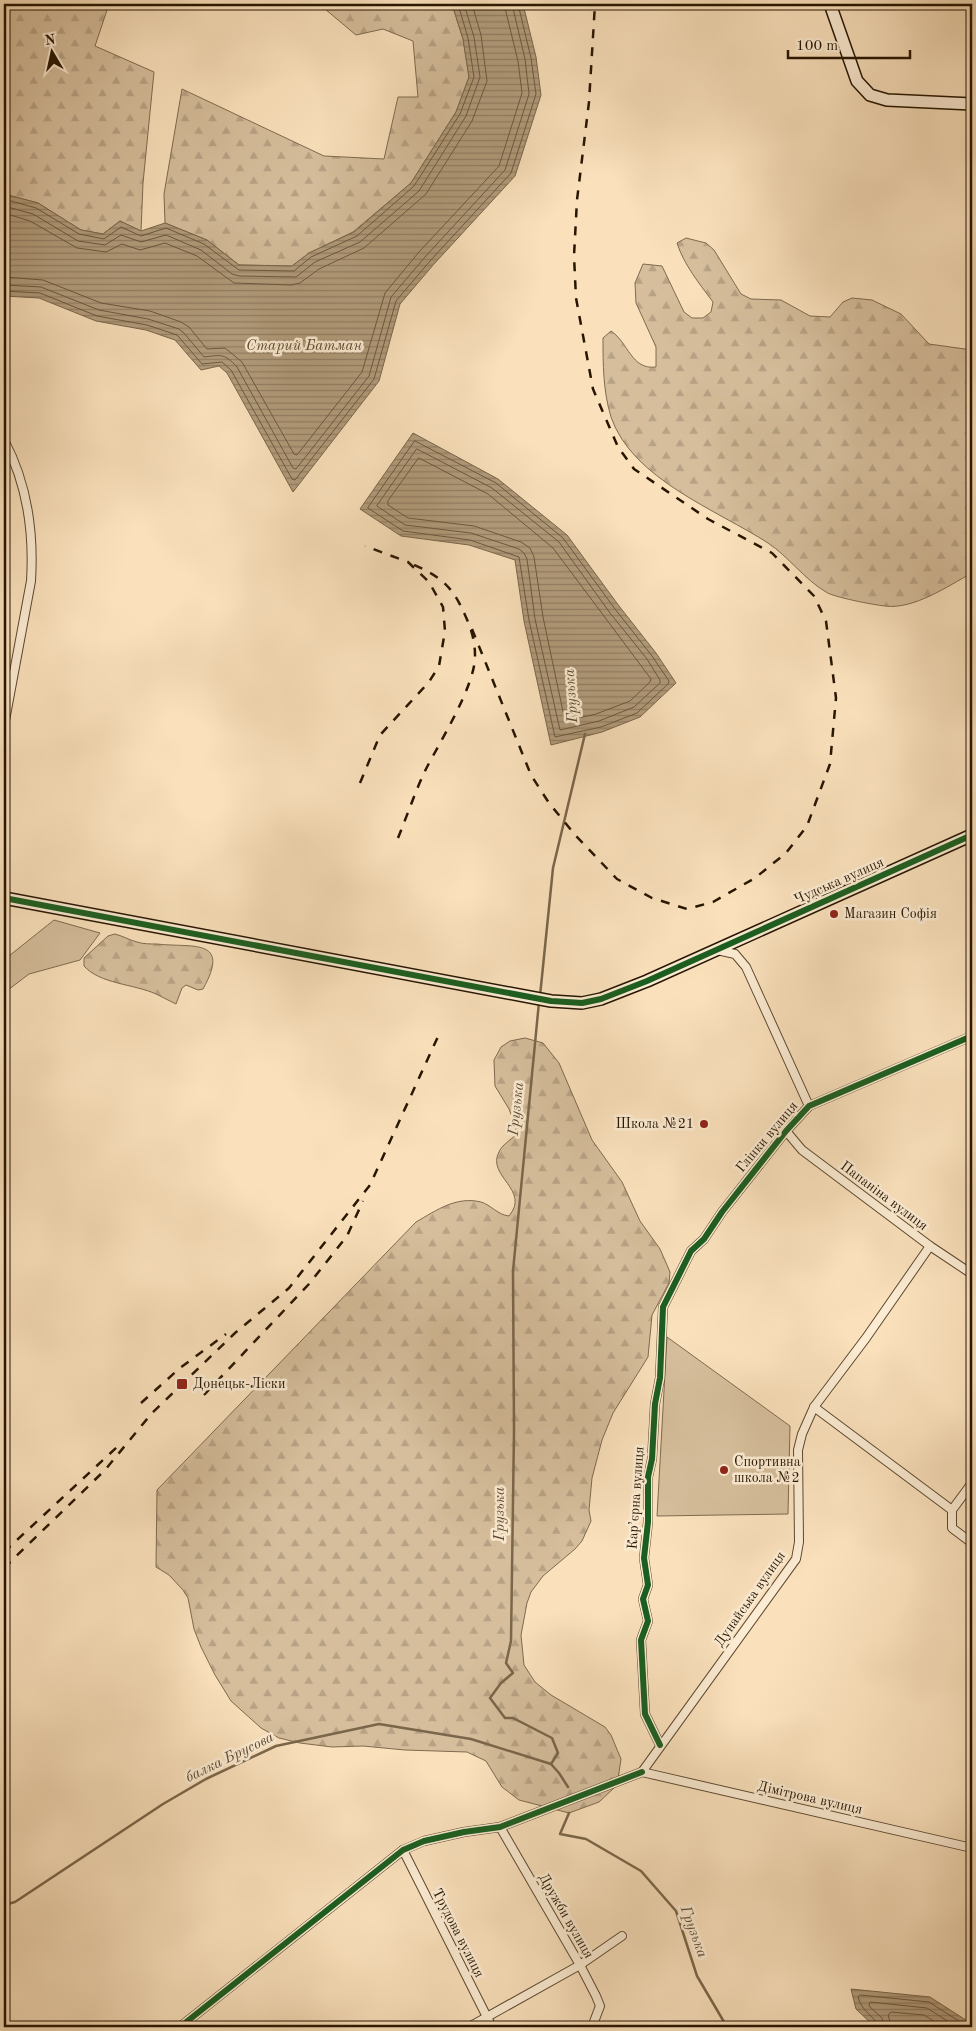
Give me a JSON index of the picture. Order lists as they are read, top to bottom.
{
  "streets": {
    "street": [
      "Чудська вулиця",
      "Глінки вулиця",
      "Папаніна вулиця",
      "Кар’єрна вулиця",
      "Дунайська вулиця",
      "Дімітрова вулиця",
      "Дружби вулиця",
      "Трудова вулиця"
    ]
  },
  "crossings": [
    ["Глінки вулиця", "Папаніна вулиця"],
    ["Глінки вулиця", "Кар’єрна вулиця"],
    ["Папаніна вулиця", "Дунайська вулиця"],
    ["Кар’єрна вулиця", "Дунайська вулиця"],
    ["Дунайська вулиця", "Дімітрова вулиця"]
  ],
  "water": ["Старий Батман", "Грузька", "балка Брусова"],
  "places": {
    "other": ["Магазин Софія", "Школа №21", "Спортивна школа №2"],
    "transit": ["Донецьк-Ліски"]
  },
  "scale_bar": "100 m",
  "north": "top"
}
